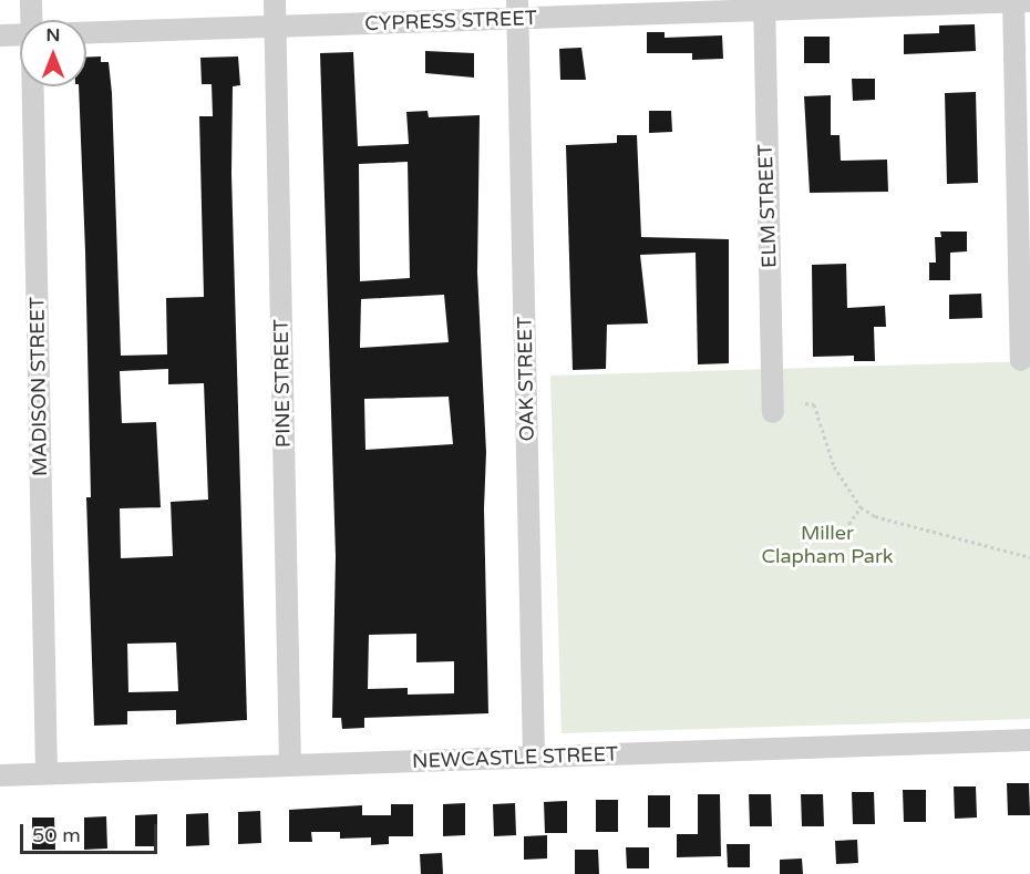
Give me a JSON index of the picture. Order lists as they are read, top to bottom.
{
  "streets": {
    "street": [
      "CYPRESS STREET",
      "ELM STREET",
      "OAK STREET",
      "PINE STREET",
      "MADISON STREET",
      "NEWCASTLE STREET"
    ]
  },
  "crossings": [
    ["CYPRESS STREET", "ELM STREET"],
    ["CYPRESS STREET", "OAK STREET"],
    ["CYPRESS STREET", "PINE STREET"],
    ["OAK STREET", "NEWCASTLE STREET"],
    ["PINE STREET", "NEWCASTLE STREET"],
    ["MADISON STREET", "NEWCASTLE STREET"]
  ],
  "parks": ["Miller Clapham Park"],
  "scale_bar": "50 m",
  "north": "top"
}
